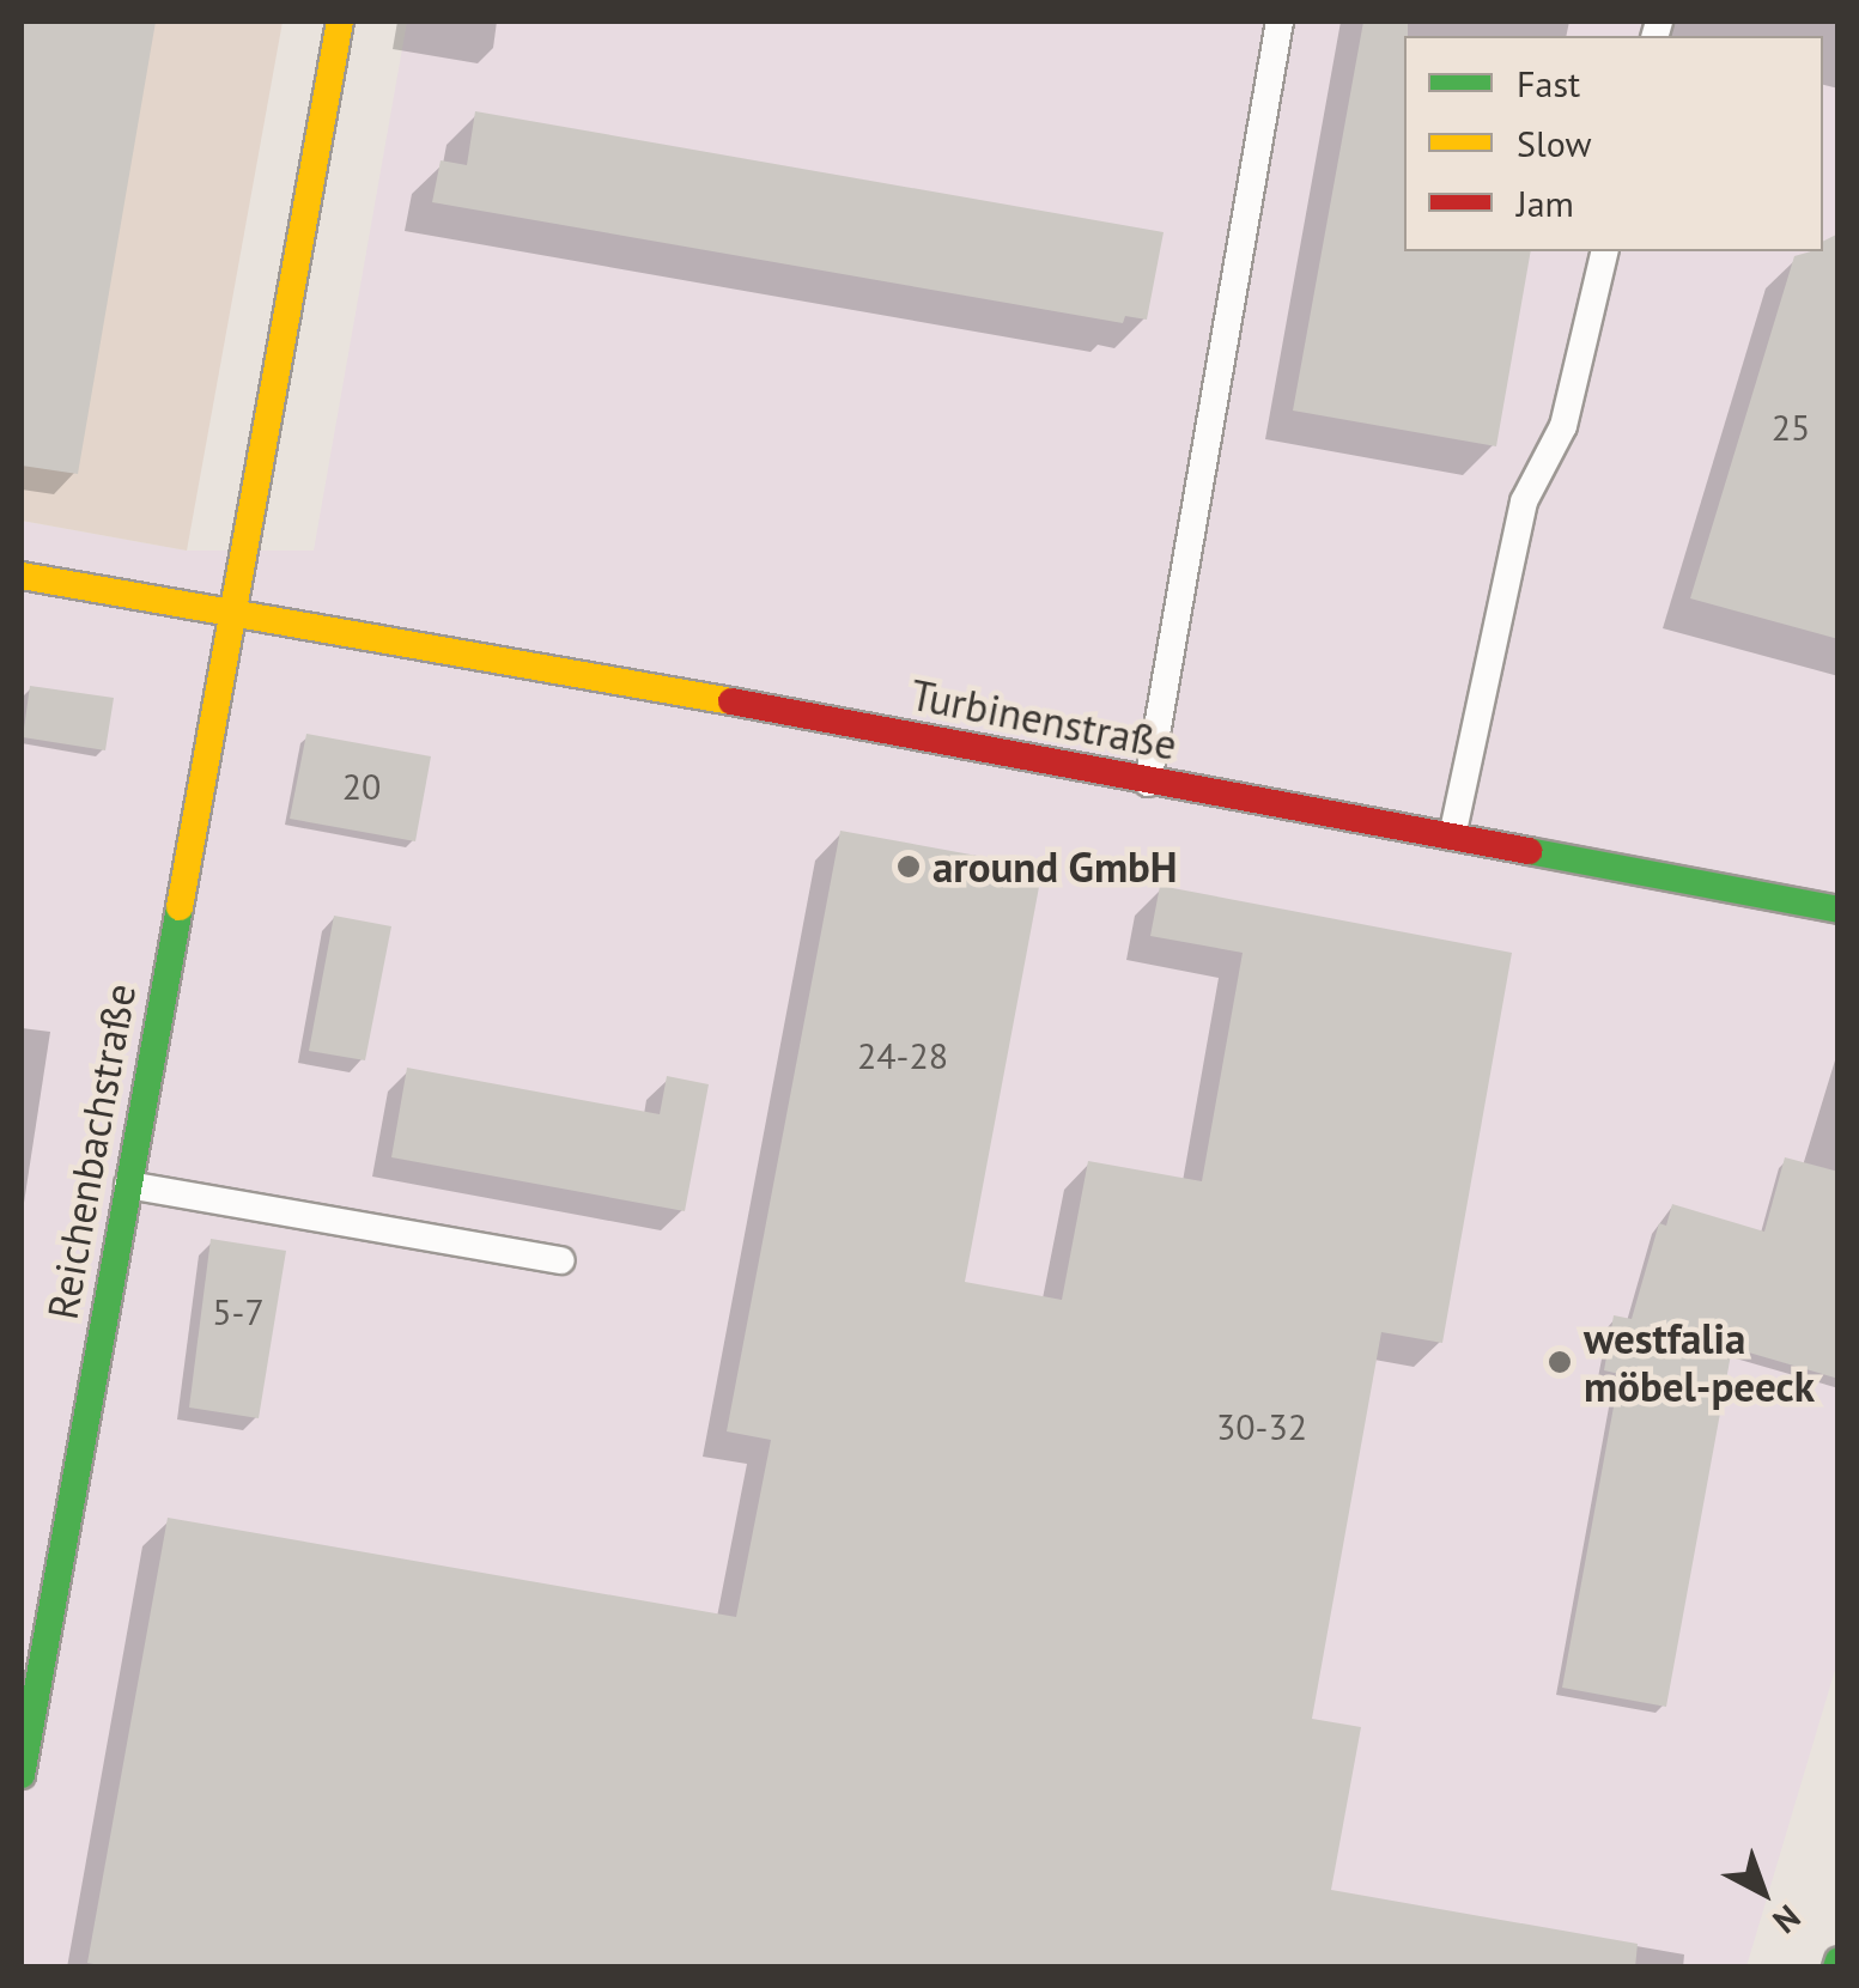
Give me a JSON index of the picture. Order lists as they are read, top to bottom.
{
  "streets": {
    "street": ["Turbinenstraße", "Reichenbachstraße"]
  },
  "crossings": [
    ["Turbinenstraße", "Reichenbachstraße"]
  ],
  "places": ["around GmbH", "westfalia möbel-peeck"],
  "house_numbers": [
    "25",
    "20",
    "24-28",
    "5-7",
    "30-32"
  ],
  "legend": ["Fast", "Slow", "Jam"],
  "north": "bottom right"
}
